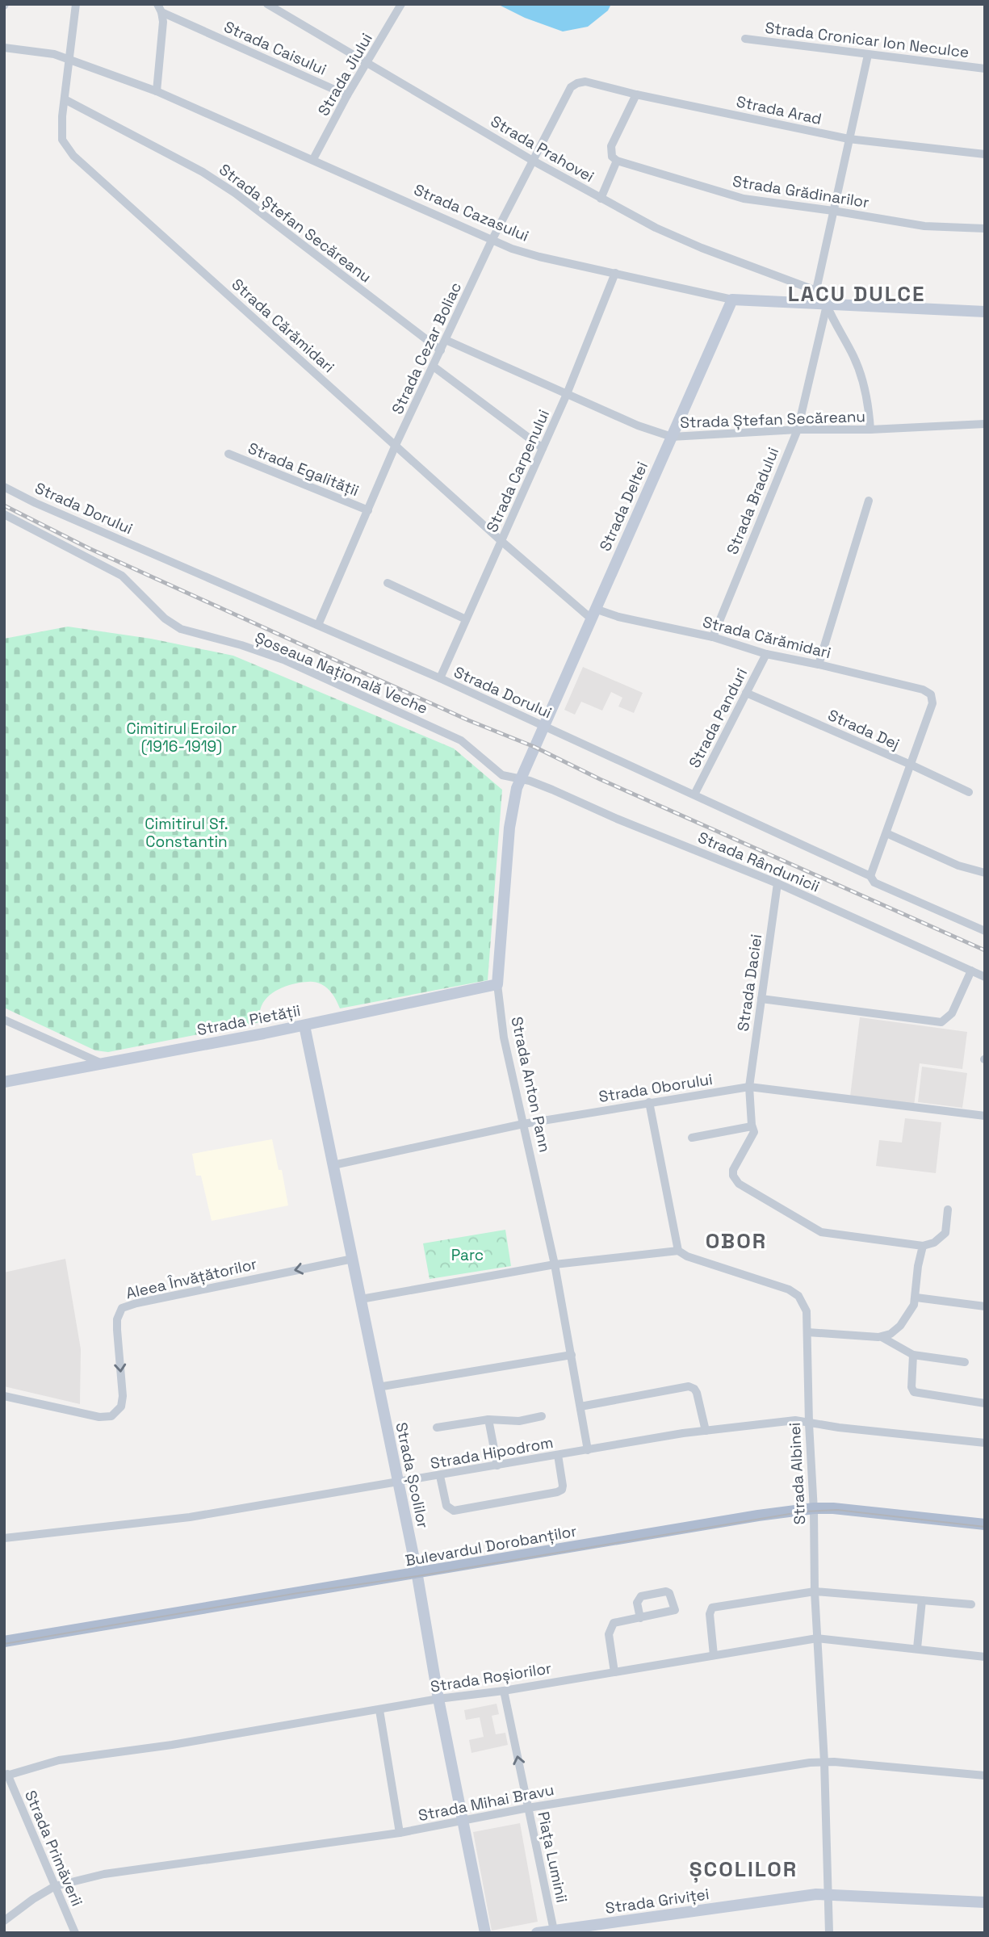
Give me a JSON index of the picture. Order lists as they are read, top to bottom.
{
  "streets": {
    "main road": ["Bulevardul Dorobanților"],
    "street": [
      "Strada Cronicar Ion Neculce",
      "Strada Caisului",
      "Strada Jiului",
      "Strada Arad",
      "Strada Prahovei",
      "Strada Grădinarilor",
      "Strada Cazasului",
      "Strada Ștefan Secăreanu",
      "Strada Cărămidari",
      "Strada Cezar Boliac",
      "Strada Egalității",
      "Strada Carpenului",
      "Strada Bradului",
      "Strada Deltei",
      "Strada Dorului",
      "Șoseaua Națională Veche",
      "Strada Panduri",
      "Strada Dej",
      "Strada Rândunicii",
      "Strada Daciei",
      "Strada Pietății",
      "Strada Anton Pann",
      "Strada Oborului",
      "Aleea Învățătorilor",
      "Strada Hipodrom",
      "Strada Albinei",
      "Strada Școlilor",
      "Strada Roșiorilor",
      "Strada Mihai Bravu",
      "Strada Primăverii",
      "Piața Luminii",
      "Strada Griviței"
    ]
  },
  "crossings": [
    ["Strada Caisului", "Strada Jiului"],
    ["Strada Jiului", "Strada Prahovei"],
    ["Strada Jiului", "Strada Cazasului"],
    ["Strada Arad", "Strada Cezar Boliac"],
    ["Strada Prahovei", "Strada Cezar Boliac"],
    ["Strada Cazasului", "Strada Cărămidari"],
    ["Strada Cazasului", "Strada Cezar Boliac"],
    ["Strada Cazasului", "Strada Carpenului"],
    ["Strada Cazasului", "Strada Bradului"],
    ["Strada Cazasului", "Strada Deltei"],
    ["Strada Ștefan Secăreanu", "Strada Cărămidari"],
    ["Strada Ștefan Secăreanu", "Strada Cezar Boliac"],
    ["Strada Ștefan Secăreanu", "Strada Carpenului"],
    ["Strada Ștefan Secăreanu", "Strada Bradului"],
    ["Strada Ștefan Secăreanu", "Strada Deltei"],
    ["Strada Cărămidari", "Strada Cezar Boliac"],
    ["Strada Cărămidari", "Strada Carpenului"],
    ["Strada Cărămidari", "Strada Bradului"],
    ["Strada Cărămidari", "Strada Deltei"],
    ["Strada Cărămidari", "Strada Panduri"],
    ["Strada Cărămidari", "Strada Dej"],
    ["Strada Cezar Boliac", "Strada Egalității"],
    ["Strada Cezar Boliac", "Strada Dorului"],
    ["Strada Carpenului", "Strada Dorului"],
    ["Strada Deltei", "Strada Dorului"],
    ["Strada Deltei", "Strada Anton Pann"],
    ["Strada Dorului", "Strada Panduri"],
    ["Strada Dorului", "Strada Anton Pann"],
    ["Șoseaua Națională Veche", "Strada Rândunicii"],
    ["Șoseaua Națională Veche", "Strada Anton Pann"],
    ["Strada Panduri", "Strada Dej"],
    ["Strada Rândunicii", "Strada Daciei"],
    ["Strada Rândunicii", "Strada Anton Pann"],
    ["Strada Daciei", "Strada Oborului"],
    ["Strada Pietății", "Strada Anton Pann"],
    ["Strada Pietății", "Strada Școlilor"],
    ["Strada Anton Pann", "Strada Oborului"],
    ["Strada Anton Pann", "Strada Hipodrom"],
    ["Strada Oborului", "Strada Școlilor"],
    ["Aleea Învățătorilor", "Strada Școlilor"],
    ["Strada Hipodrom", "Strada Albinei"],
    ["Strada Hipodrom", "Strada Școlilor"],
    ["Strada Albinei", "Bulevardul Dorobanților"],
    ["Strada Albinei", "Strada Roșiorilor"],
    ["Strada Albinei", "Strada Mihai Bravu"],
    ["Strada Albinei", "Strada Griviței"],
    ["Strada Școlilor", "Bulevardul Dorobanților"],
    ["Strada Școlilor", "Strada Roșiorilor"],
    ["Strada Școlilor", "Strada Mihai Bravu"],
    ["Strada Roșiorilor", "Strada Primăverii"],
    ["Strada Roșiorilor", "Piața Luminii"],
    ["Strada Mihai Bravu", "Strada Primăverii"],
    ["Strada Mihai Bravu", "Piața Luminii"],
    ["Piața Luminii", "Strada Griviței"]
  ],
  "one_way": ["Aleea Învățătorilor", "Piața Luminii"],
  "districts": ["LACU DULCE", "OBOR", "ȘCOLILOR"],
  "parks": ["Cimitirul Eroilor (1916-1919)", "Cimitirul Sf. Constantin", "Parc"]
}
